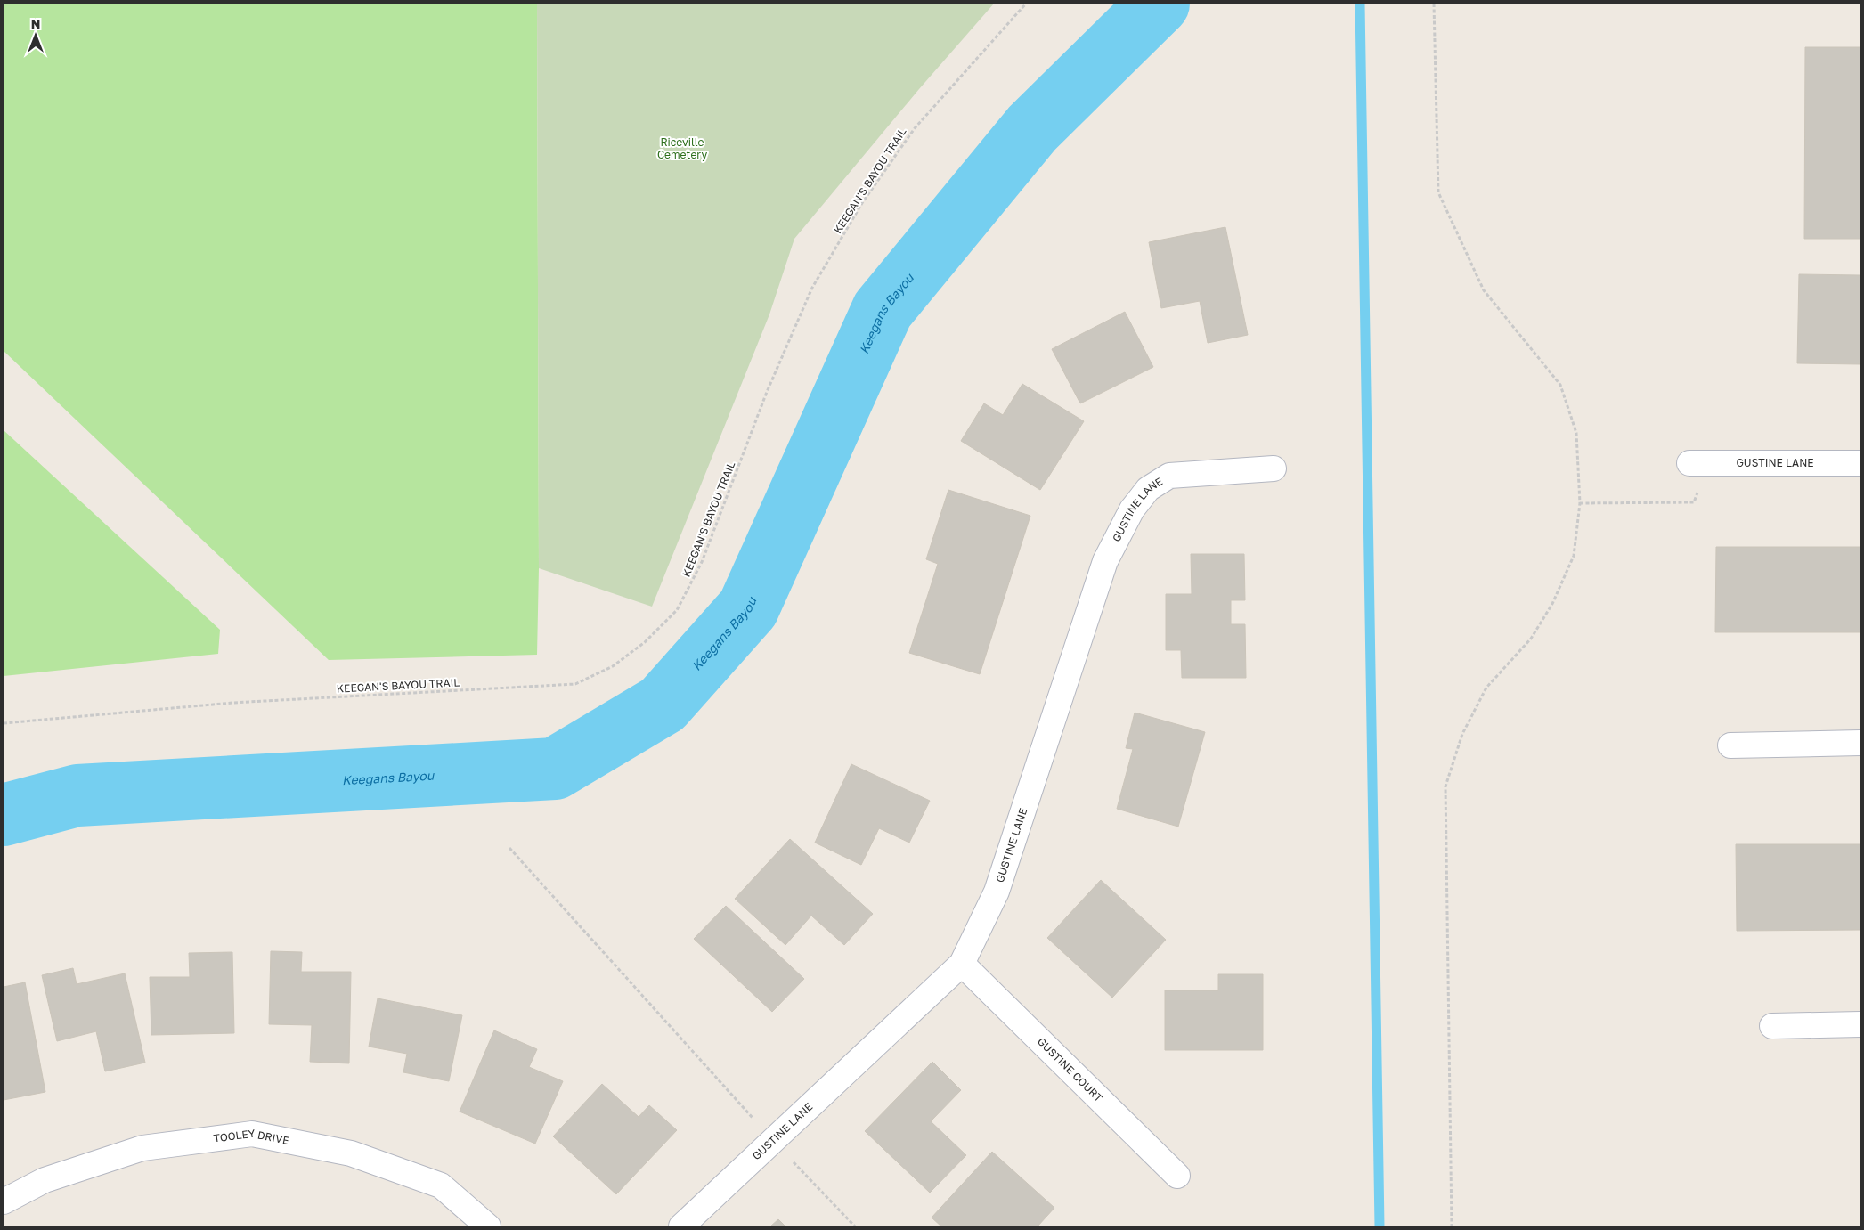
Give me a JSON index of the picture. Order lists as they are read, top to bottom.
{
  "streets": {
    "street": ["GUSTINE LANE", "GUSTINE COURT", "TOOLEY DRIVE"],
    "path": ["KEEGAN'S BAYOU TRAIL"]
  },
  "crossings": [
    ["GUSTINE LANE", "GUSTINE COURT"]
  ],
  "water": ["Keegans Bayou"],
  "parks": ["Riceville Cemetery"],
  "north": "top"
}
